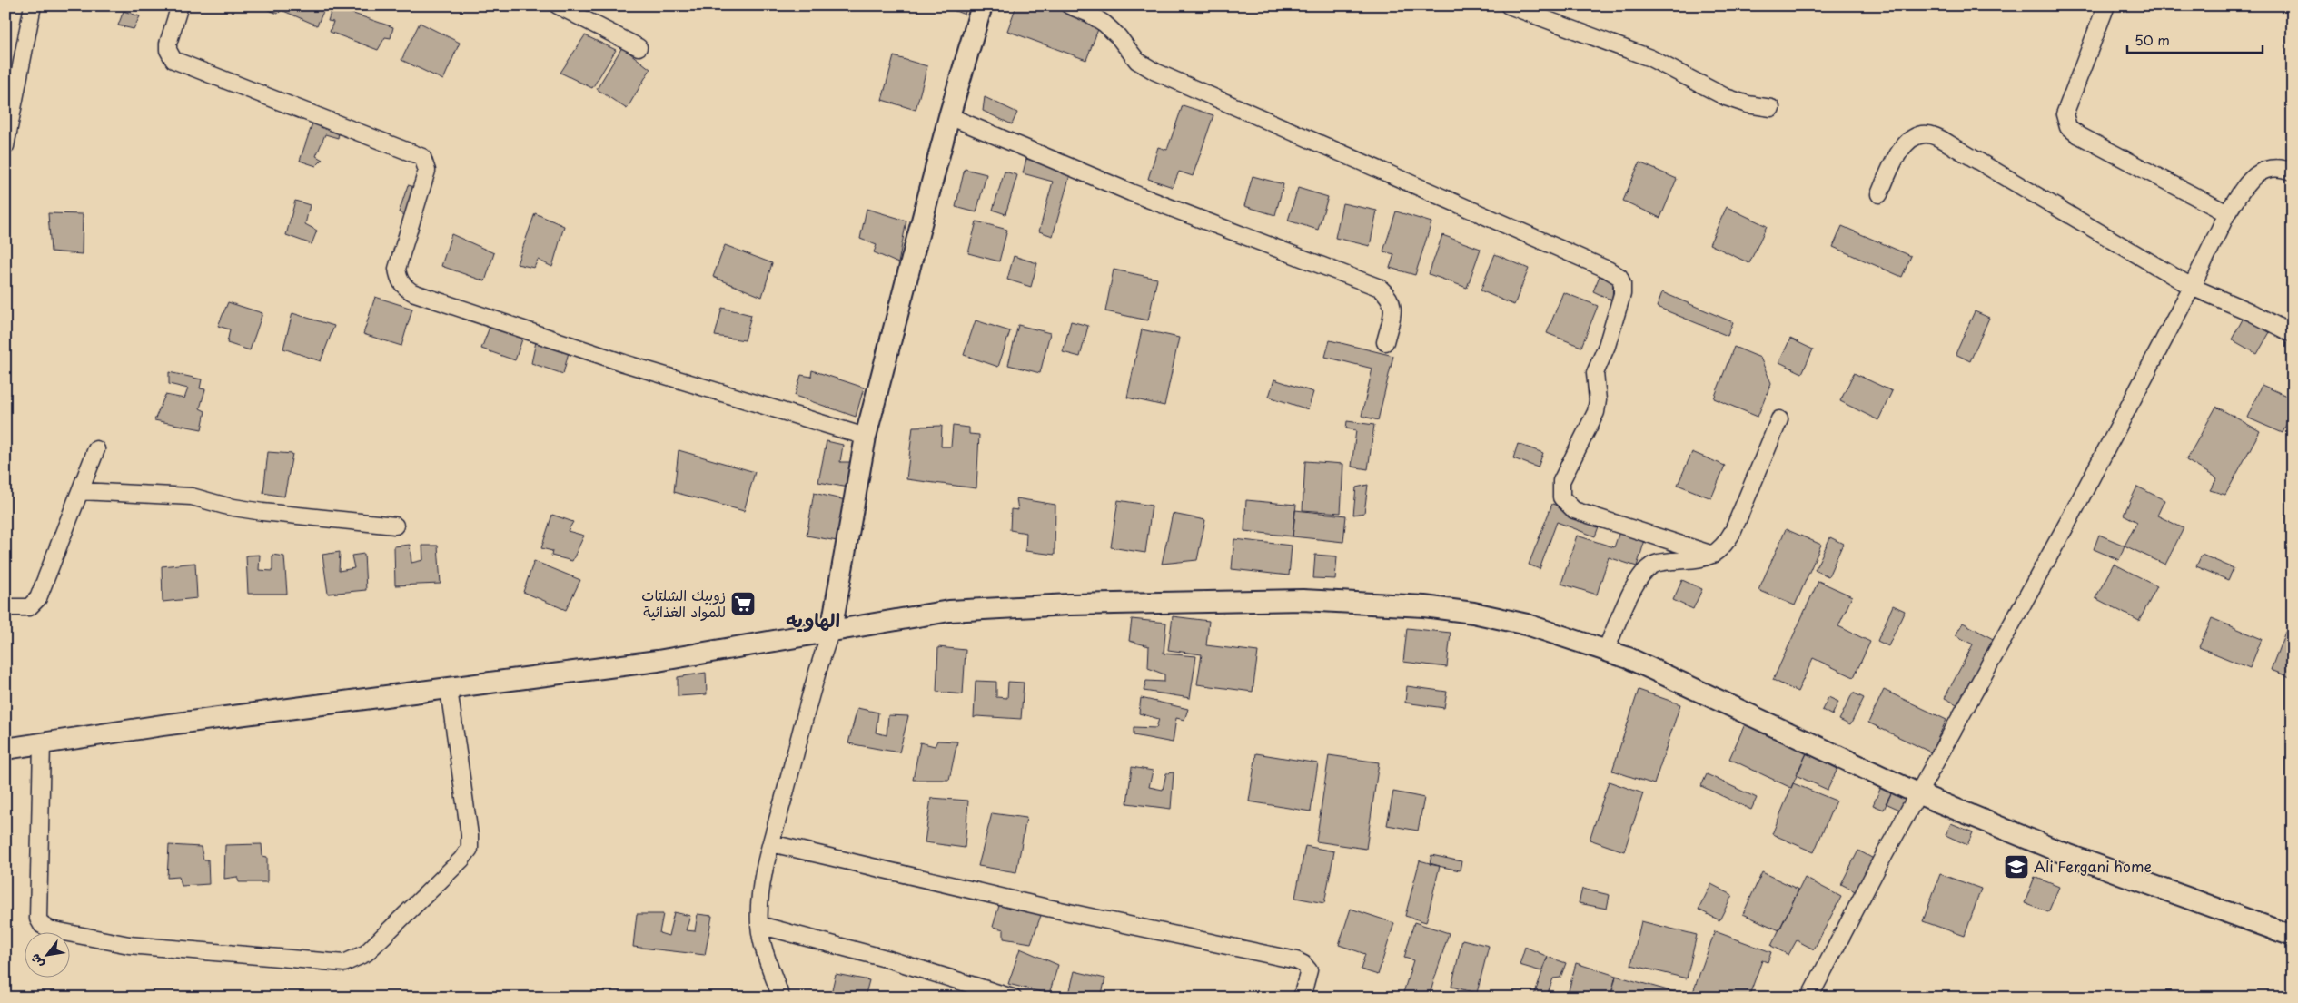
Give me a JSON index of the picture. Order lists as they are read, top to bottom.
{
  "districts": ["الهاويه"],
  "places": {
    "supermarket": ["زوبيك الشلتات للمواد الغذائية"],
    "school or university": ["Ali Fergani home"]
  },
  "scale_bar": "50 m",
  "north": "bottom left"
}
